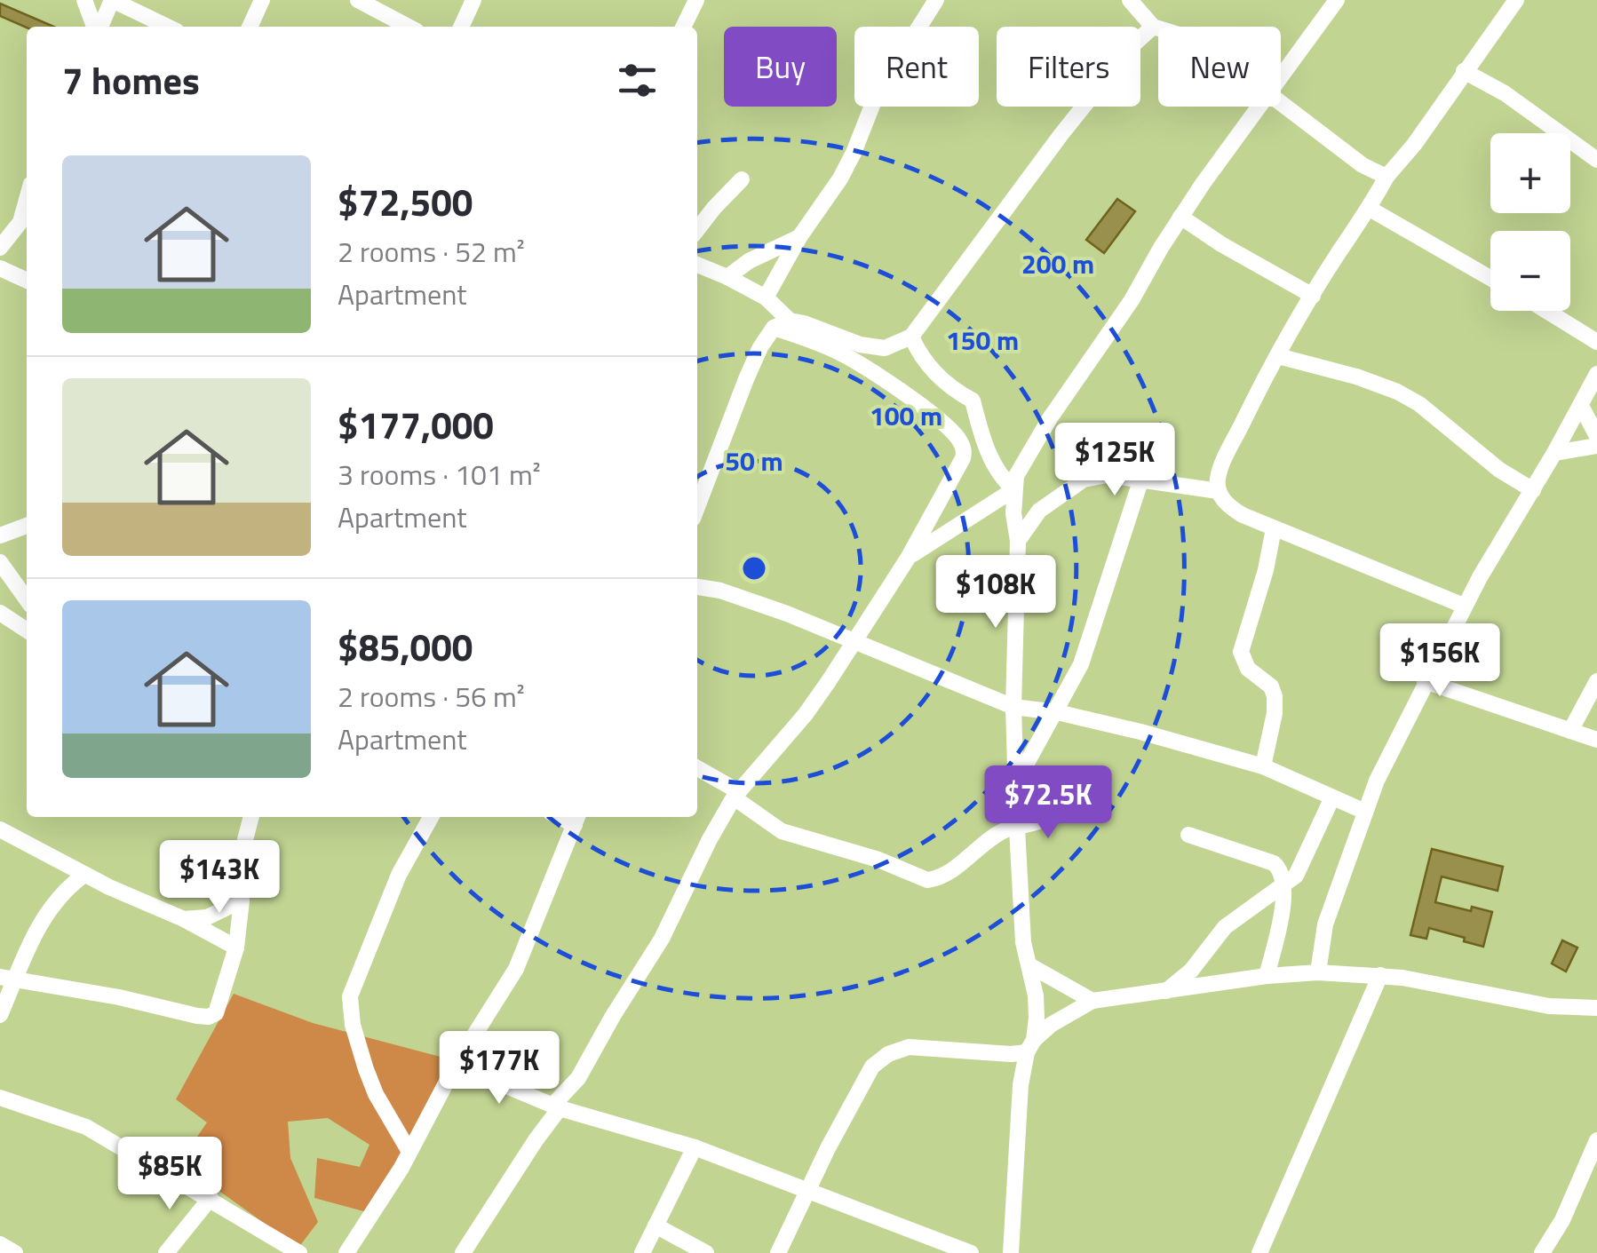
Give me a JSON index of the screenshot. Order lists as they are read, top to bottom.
{
  "page": {
    "chip": [
      "Buy",
      "Rent",
      "Filters",
      "New"
    ],
    "heading": "7 homes",
    "map_buttons": ["+", "−"],
    "list": [
      {
        "name": "$72,500",
        "note": "2 rooms · 52 m² · Apartment"
      },
      {
        "name": "$177,000",
        "note": "3 rooms · 101 m² · Apartment"
      },
      {
        "name": "$85,000",
        "note": "2 rooms · 56 m² · Apartment"
      }
    ],
    "price": [
      "$125K",
      "$108K",
      "$156K",
      "$72.5K",
      "$143K",
      "$177K",
      "$85K"
    ]
  },
  "rings": [
    "200 m",
    "150 m",
    "100 m",
    "50 m"
  ]
}
